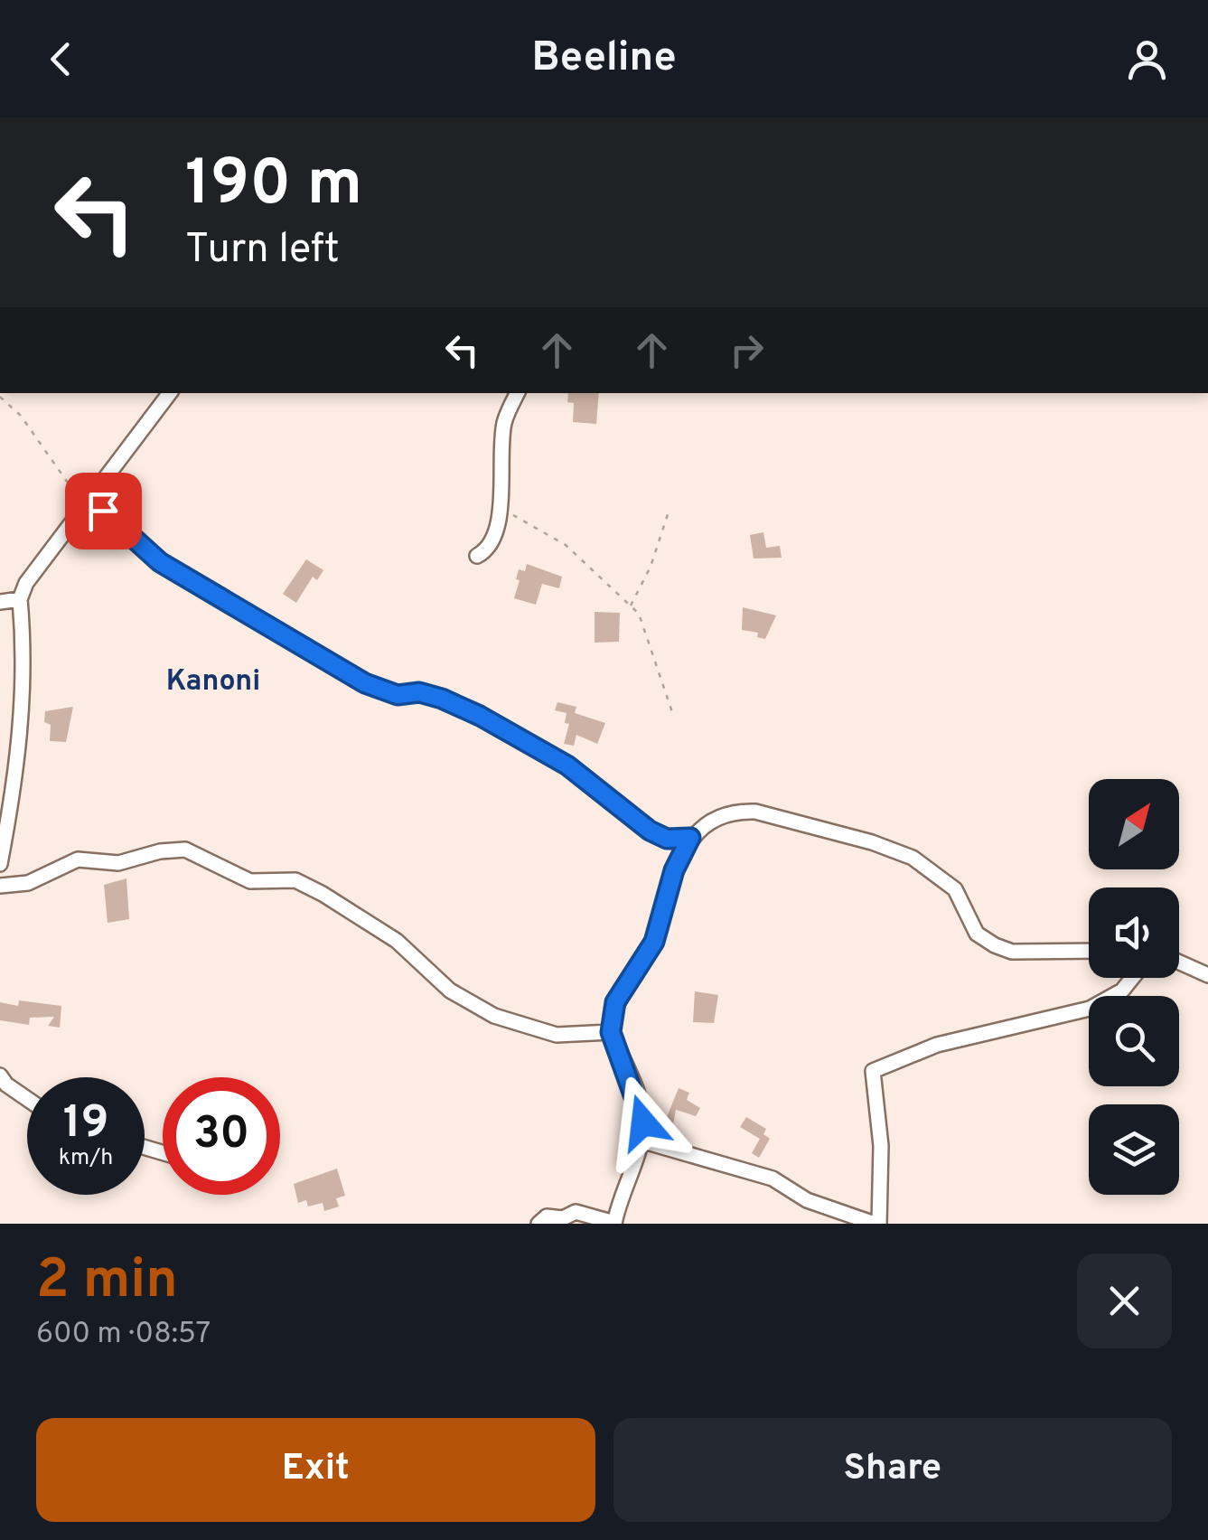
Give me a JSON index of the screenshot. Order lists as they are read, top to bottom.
{
  "districts": ["Kanoni"],
  "north": "top right",
  "page": {
    "header": "Beeline",
    "turn": ["190 m", "Turn left"],
    "speed": "19 km/h",
    "limit": "30",
    "heading": ["2 min", "600 m · 08:57"],
    "buttons": ["Exit", "Share"]
  }
}
